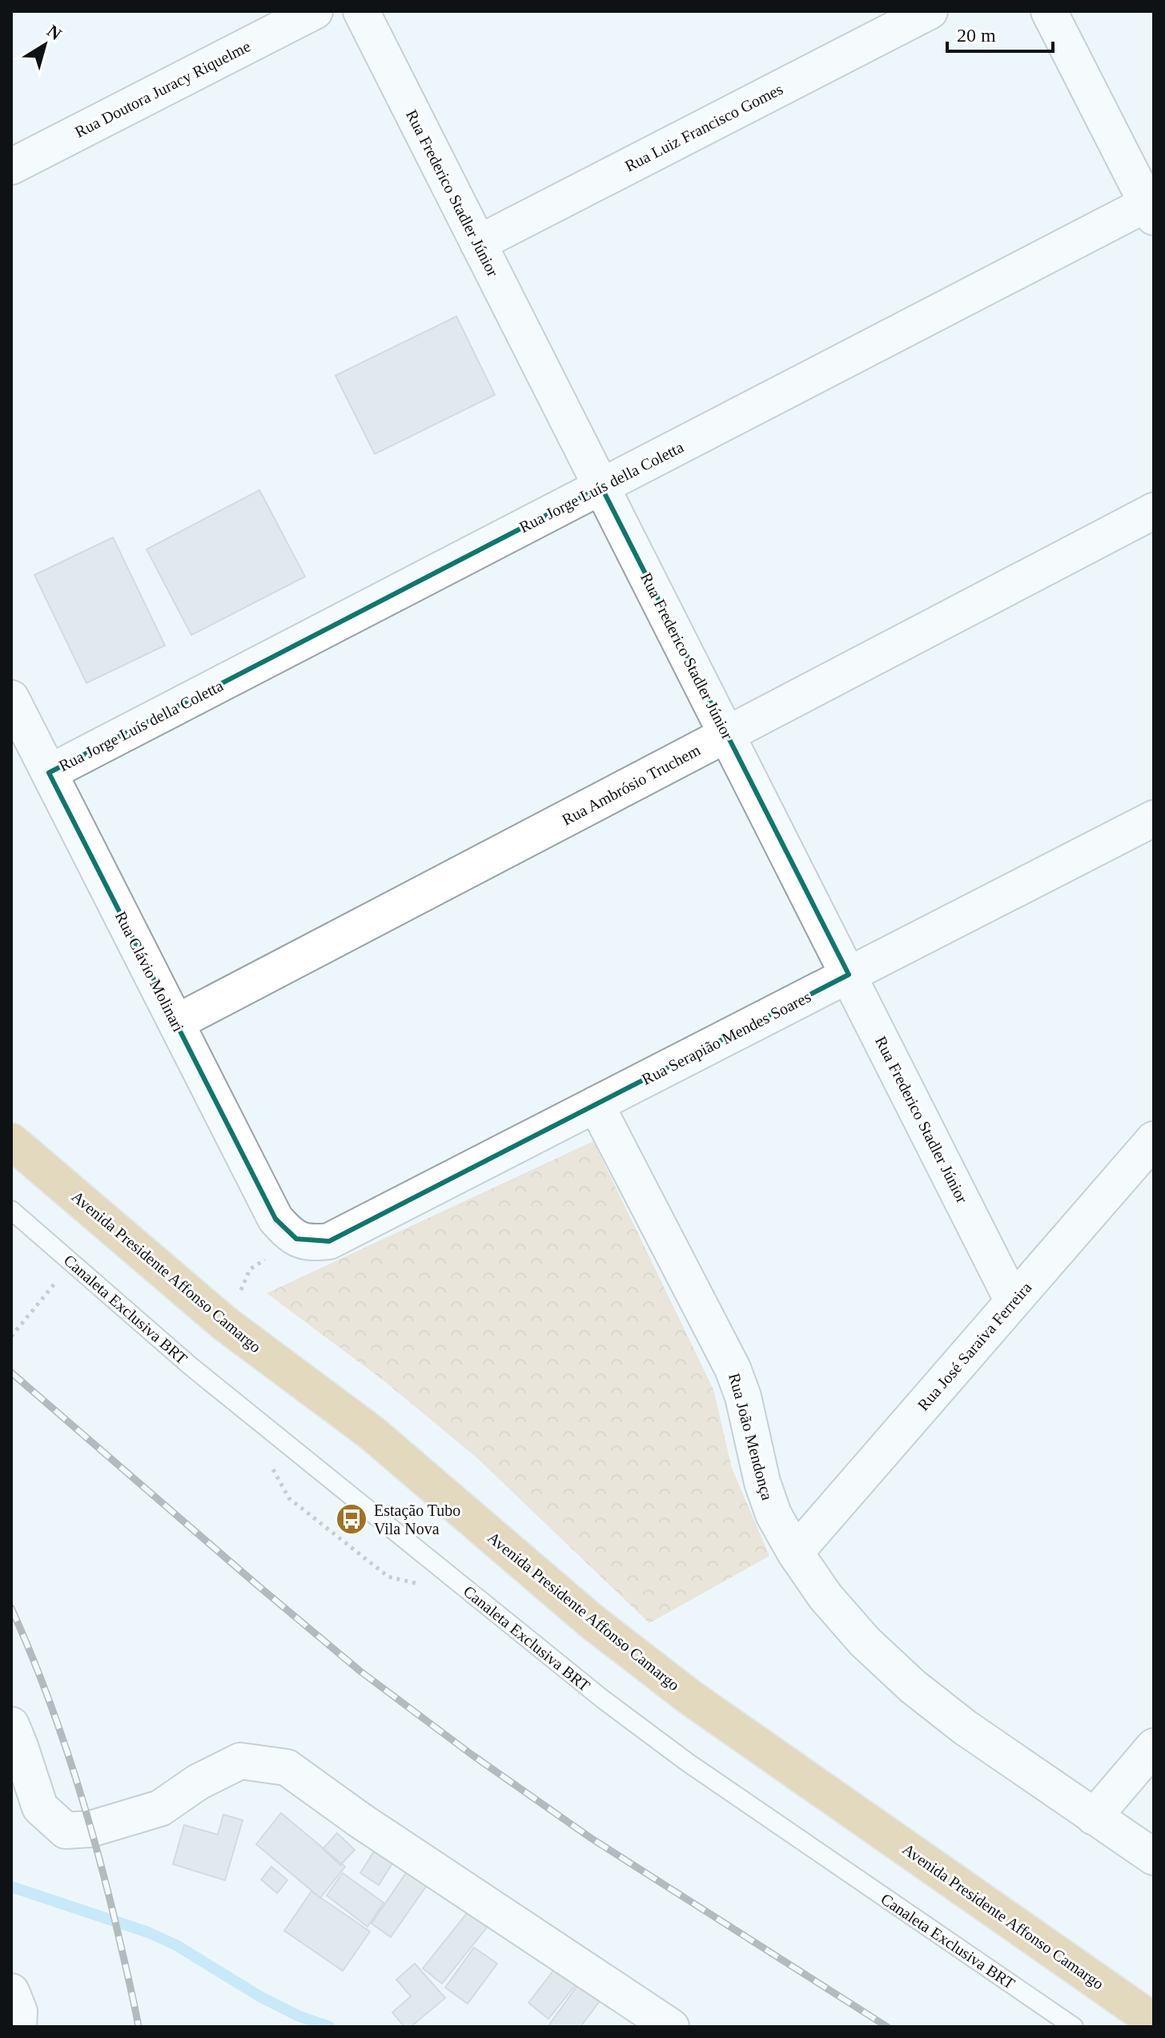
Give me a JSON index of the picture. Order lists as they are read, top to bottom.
{
  "streets": {
    "main road": ["Avenida Presidente Affonso Camargo"],
    "street": [
      "Rua Doutora Juracy Riquelme",
      "Rua Luiz Francisco Gomes",
      "Rua Frederico Stadler Júnior",
      "Rua Jorge Luís della Coletta",
      "Rua Ambrósio Truchem",
      "Rua Clávio Molinari",
      "Rua Serapião Mendes Soares",
      "Rua José Saraiva Ferreira",
      "Rua João Mendonça"
    ],
    "lane": ["Canaleta Exclusiva BRT"]
  },
  "crossings": [
    ["Rua Luiz Francisco Gomes", "Rua Frederico Stadler Júnior"],
    ["Rua Frederico Stadler Júnior", "Rua Jorge Luís della Coletta"],
    ["Rua Frederico Stadler Júnior", "Rua Ambrósio Truchem"],
    ["Rua Frederico Stadler Júnior", "Rua Serapião Mendes Soares"],
    ["Rua Frederico Stadler Júnior", "Rua José Saraiva Ferreira"],
    ["Rua Jorge Luís della Coletta", "Rua Clávio Molinari"],
    ["Rua Ambrósio Truchem", "Rua Clávio Molinari"],
    ["Rua Clávio Molinari", "Rua Serapião Mendes Soares"],
    ["Rua Serapião Mendes Soares", "Rua João Mendonça"],
    ["Rua José Saraiva Ferreira", "Rua João Mendonça"]
  ],
  "places": {
    "bus stop": ["Estação Tubo Vila Nova"]
  },
  "scale_bar": "20 m",
  "north": "top right"
}
